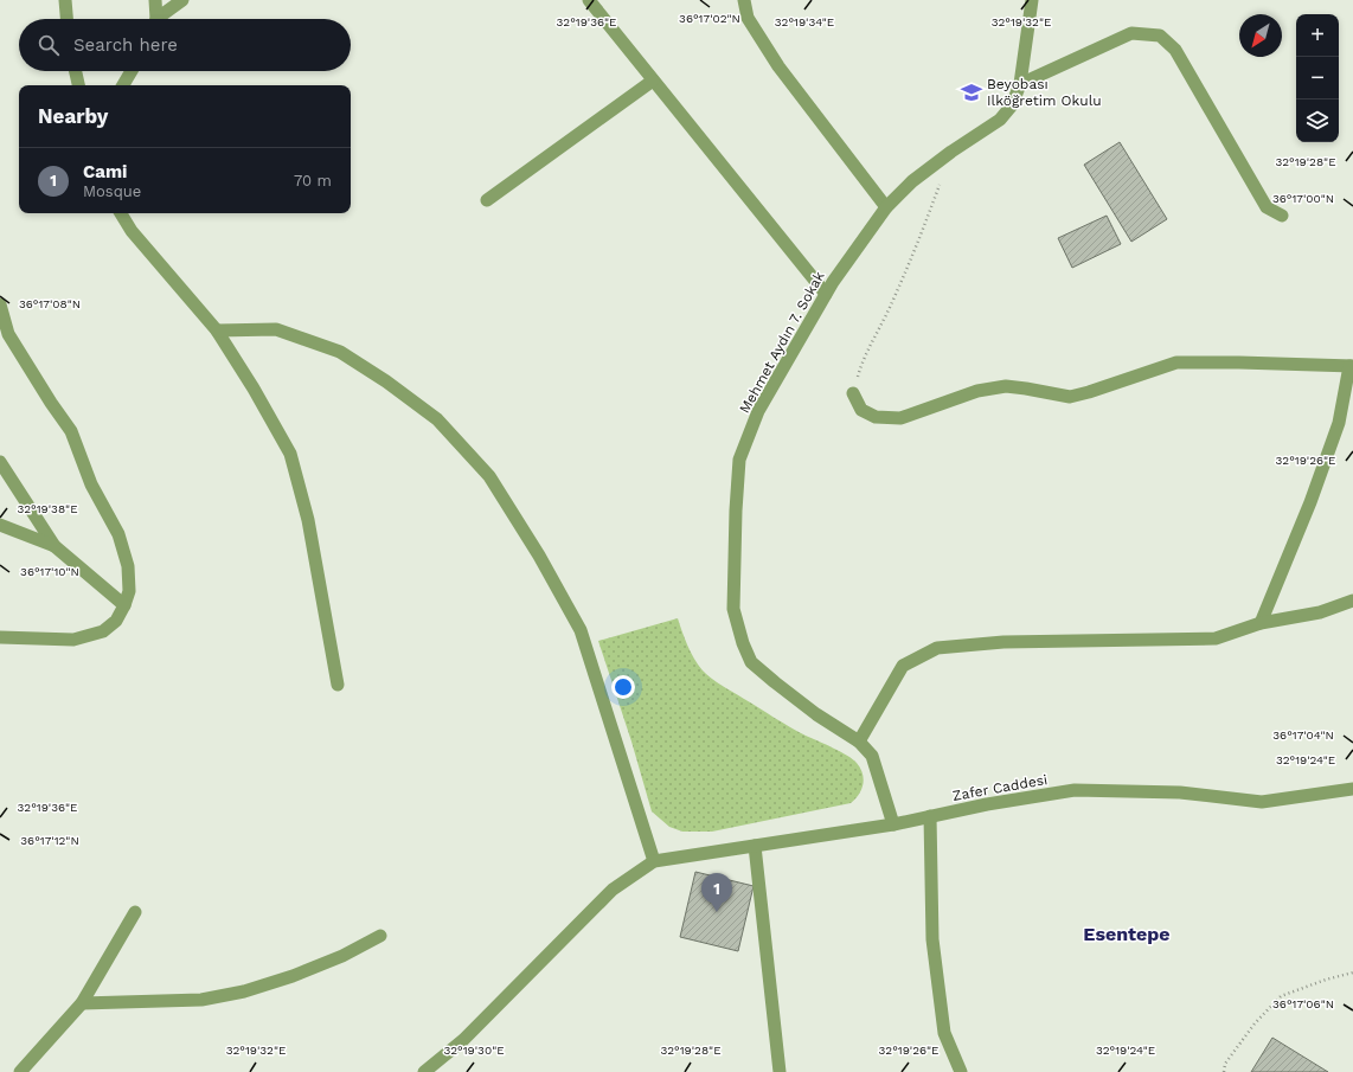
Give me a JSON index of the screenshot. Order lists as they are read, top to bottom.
{
  "streets": {
    "street": ["Mehmet Aydın 7. Sokak", "Zafer Caddesi"]
  },
  "crossings": [
    ["Mehmet Aydın 7. Sokak", "Zafer Caddesi"]
  ],
  "districts": ["Esentepe"],
  "places": {
    "school or university": ["Beyobası Ilköğretim Okulu"]
  },
  "north": "bottom left",
  "page": {
    "map_buttons": ["+", "−"],
    "search": "Search here",
    "heading": "Nearby",
    "list": [
      {
        "mark": "1",
        "name": "Cami",
        "note": "Mosque",
        "value": "70 m"
      }
    ],
    "pins": "1"
  },
  "coordinates": [
    "36°17'02\"N",
    "32°19'36\"E",
    "32°19'34\"E",
    "32°19'32\"E",
    "32°19'28\"E",
    "36°17'00\"N",
    "36°17'08\"N",
    "32°19'26\"E",
    "32°19'38\"E",
    "36°17'10\"N",
    "36°17'04\"N",
    "32°19'24\"E",
    "36°17'12\"N",
    "36°17'06\"N",
    "32°19'30\"E"
  ]
}
